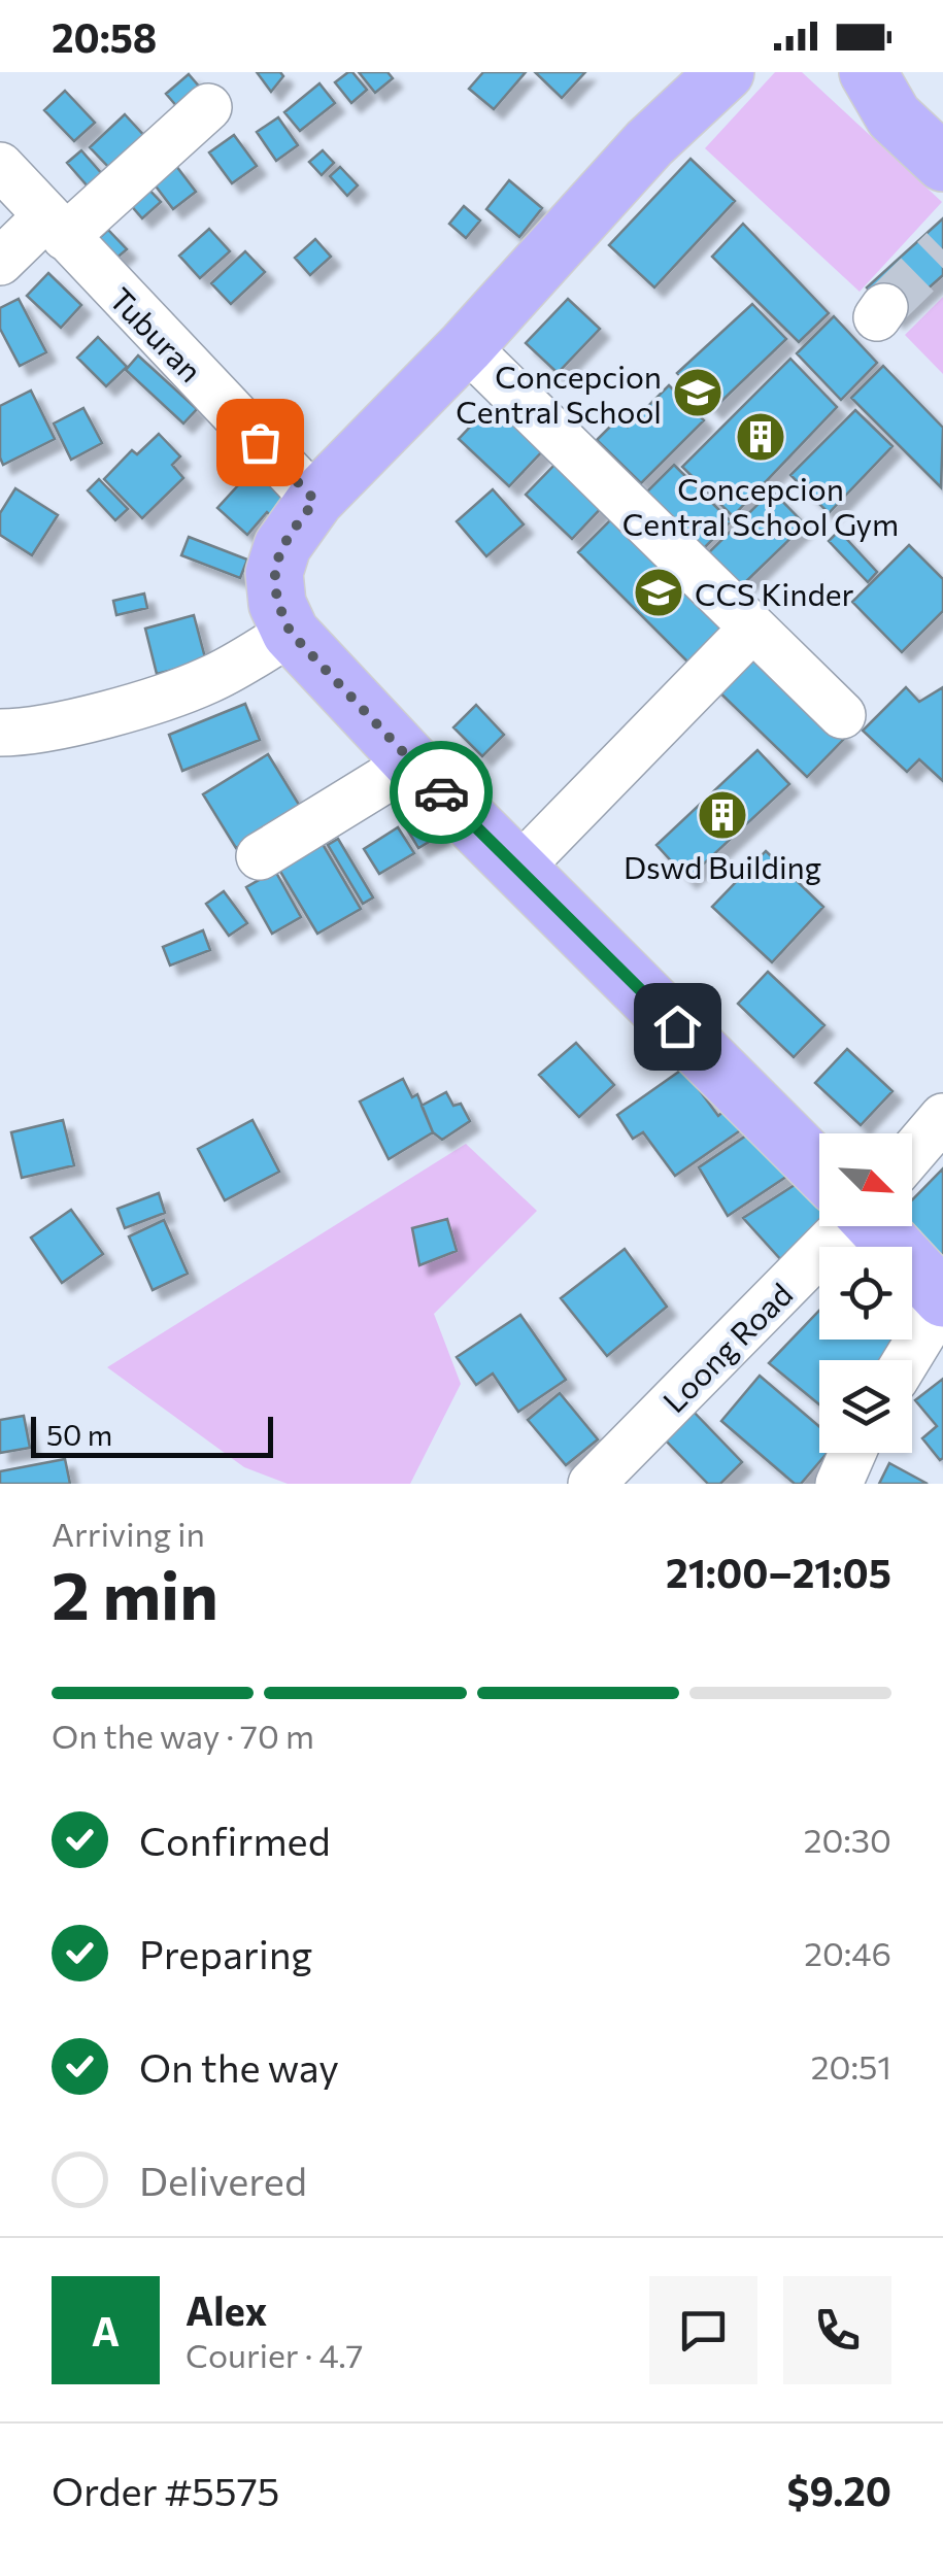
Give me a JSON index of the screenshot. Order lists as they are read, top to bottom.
{
  "streets": {
    "street": ["Tuburan", "Loong Road"]
  },
  "places": {
    "school or university": ["Concepcion Central School", "CCS Kinder"],
    "building": ["Concepcion Central School Gym", "Dswd Building"]
  },
  "scale_bar": "50 m",
  "north": "bottom right",
  "page": {
    "status": "20:58",
    "scale": "50 m",
    "heading": ["2 min", "Arriving in", "21:00–21:05"],
    "panel": [
      "Alex",
      "Courier · 4.7",
      "Order #5575",
      "$9.20"
    ],
    "bar": "On the way · 70 m",
    "list": [
      ["Confirmed", "20:30"],
      ["Preparing", "20:46"],
      ["On the way", "20:51"],
      "Delivered"
    ],
    "round": "A"
  }
}
